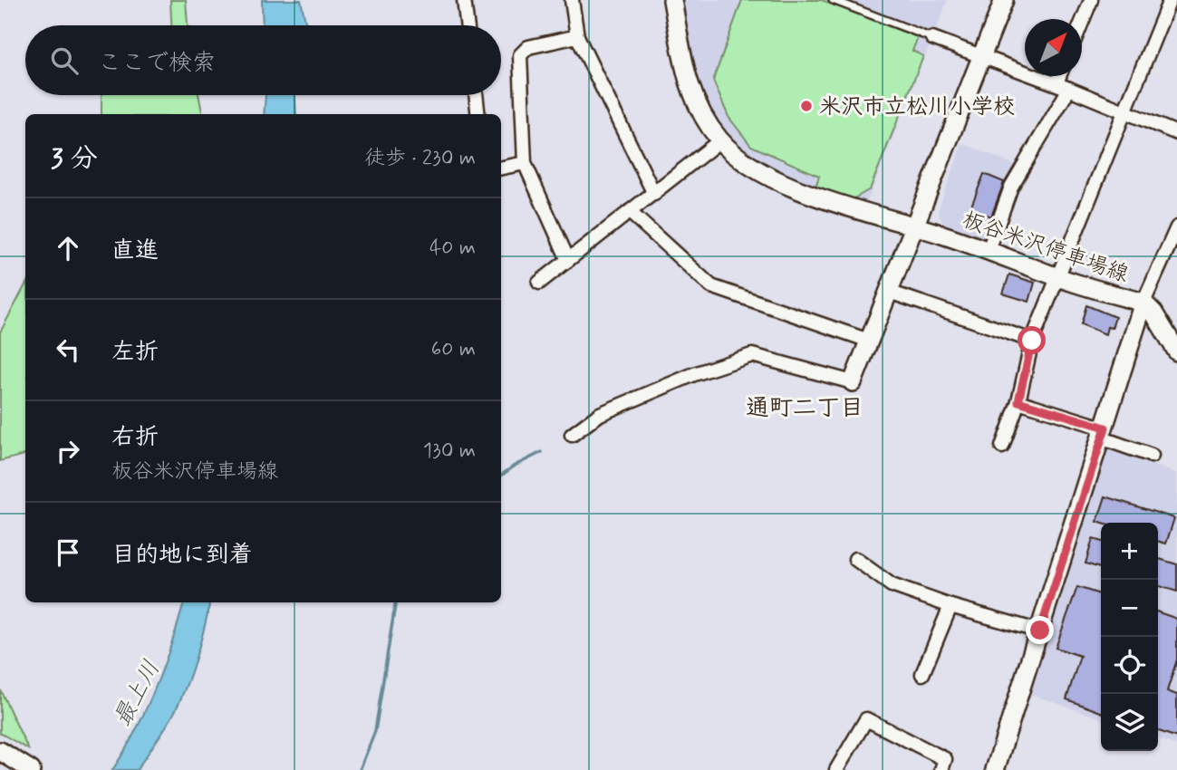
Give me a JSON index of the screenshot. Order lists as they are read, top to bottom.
{
  "streets": {
    "main road": ["板谷米沢停車場線"]
  },
  "districts": ["通町二丁目"],
  "water": ["最上川"],
  "places": ["米沢市立松川小学校"],
  "north": "top right",
  "page": {
    "search": "ここで検索",
    "heading": ["3 分", "徒歩 · 230 m"],
    "list": [
      ["直進", "40 m"],
      ["左折", "60 m"],
      ["右折", "板谷米沢停車場線", "130 m"],
      "目的地に到着"
    ],
    "map_buttons": ["+", "−"]
  }
}
